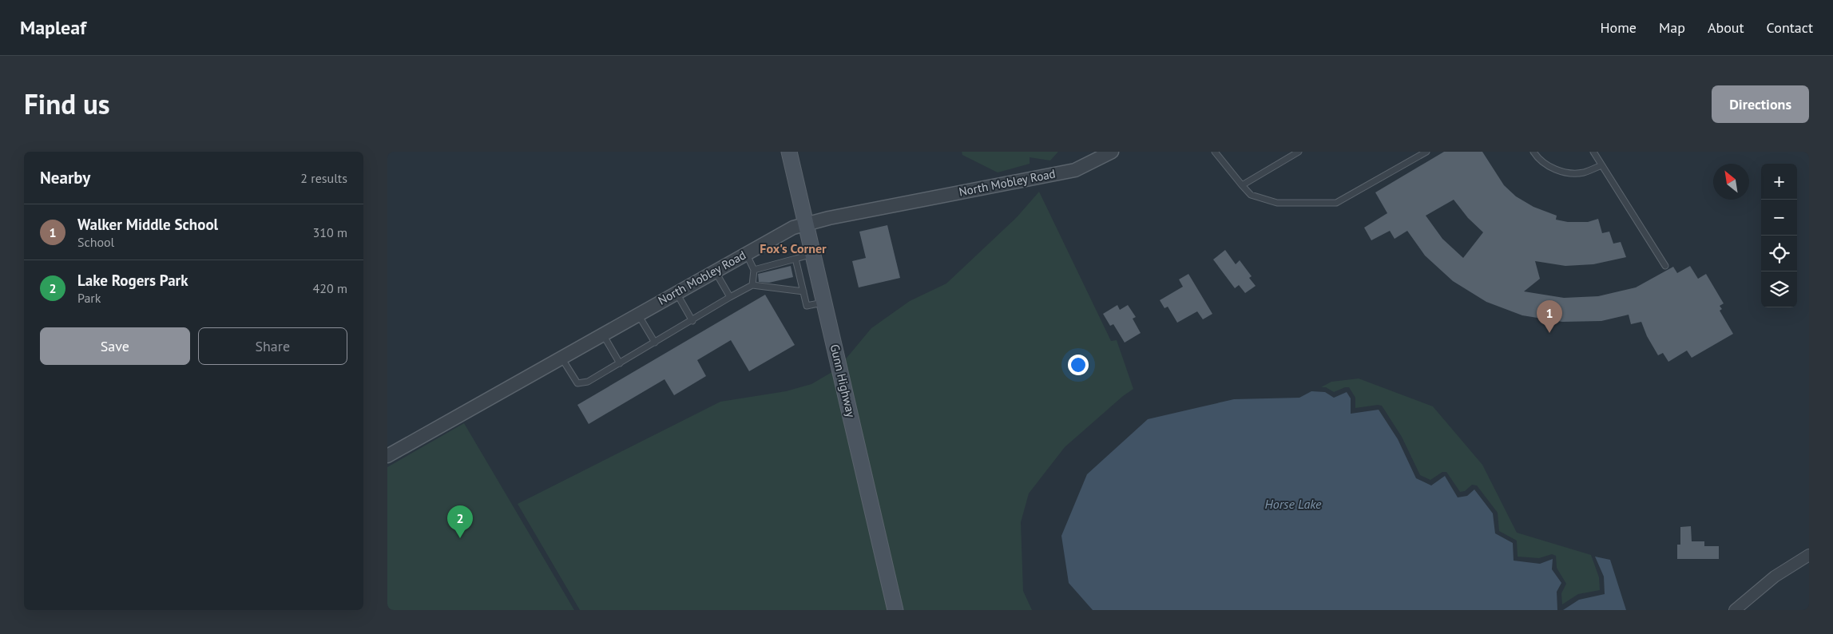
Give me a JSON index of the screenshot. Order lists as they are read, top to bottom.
{
  "streets": {
    "main road": ["Gunn Highway"],
    "street": ["North Mobley Road"]
  },
  "crossings": [
    ["North Mobley Road", "Gunn Highway"]
  ],
  "districts": ["Fox's Corner"],
  "water": ["Horse Lake"],
  "north": "top left",
  "page": {
    "header": "Mapleaf",
    "nav": [
      "Home",
      "Map",
      "About",
      "Contact"
    ],
    "title": "Find us",
    "buttons": [
      "Directions",
      ["Save", "Share"]
    ],
    "heading": ["Nearby", "2 results"],
    "map_buttons": ["+", "−"],
    "list": [
      {
        "mark": "1",
        "name": "Walker Middle School",
        "note": "School",
        "value": "310 m"
      },
      {
        "mark": "2",
        "name": "Lake Rogers Park",
        "note": "Park",
        "value": "420 m"
      }
    ],
    "pins": ["1", "2"]
  }
}
